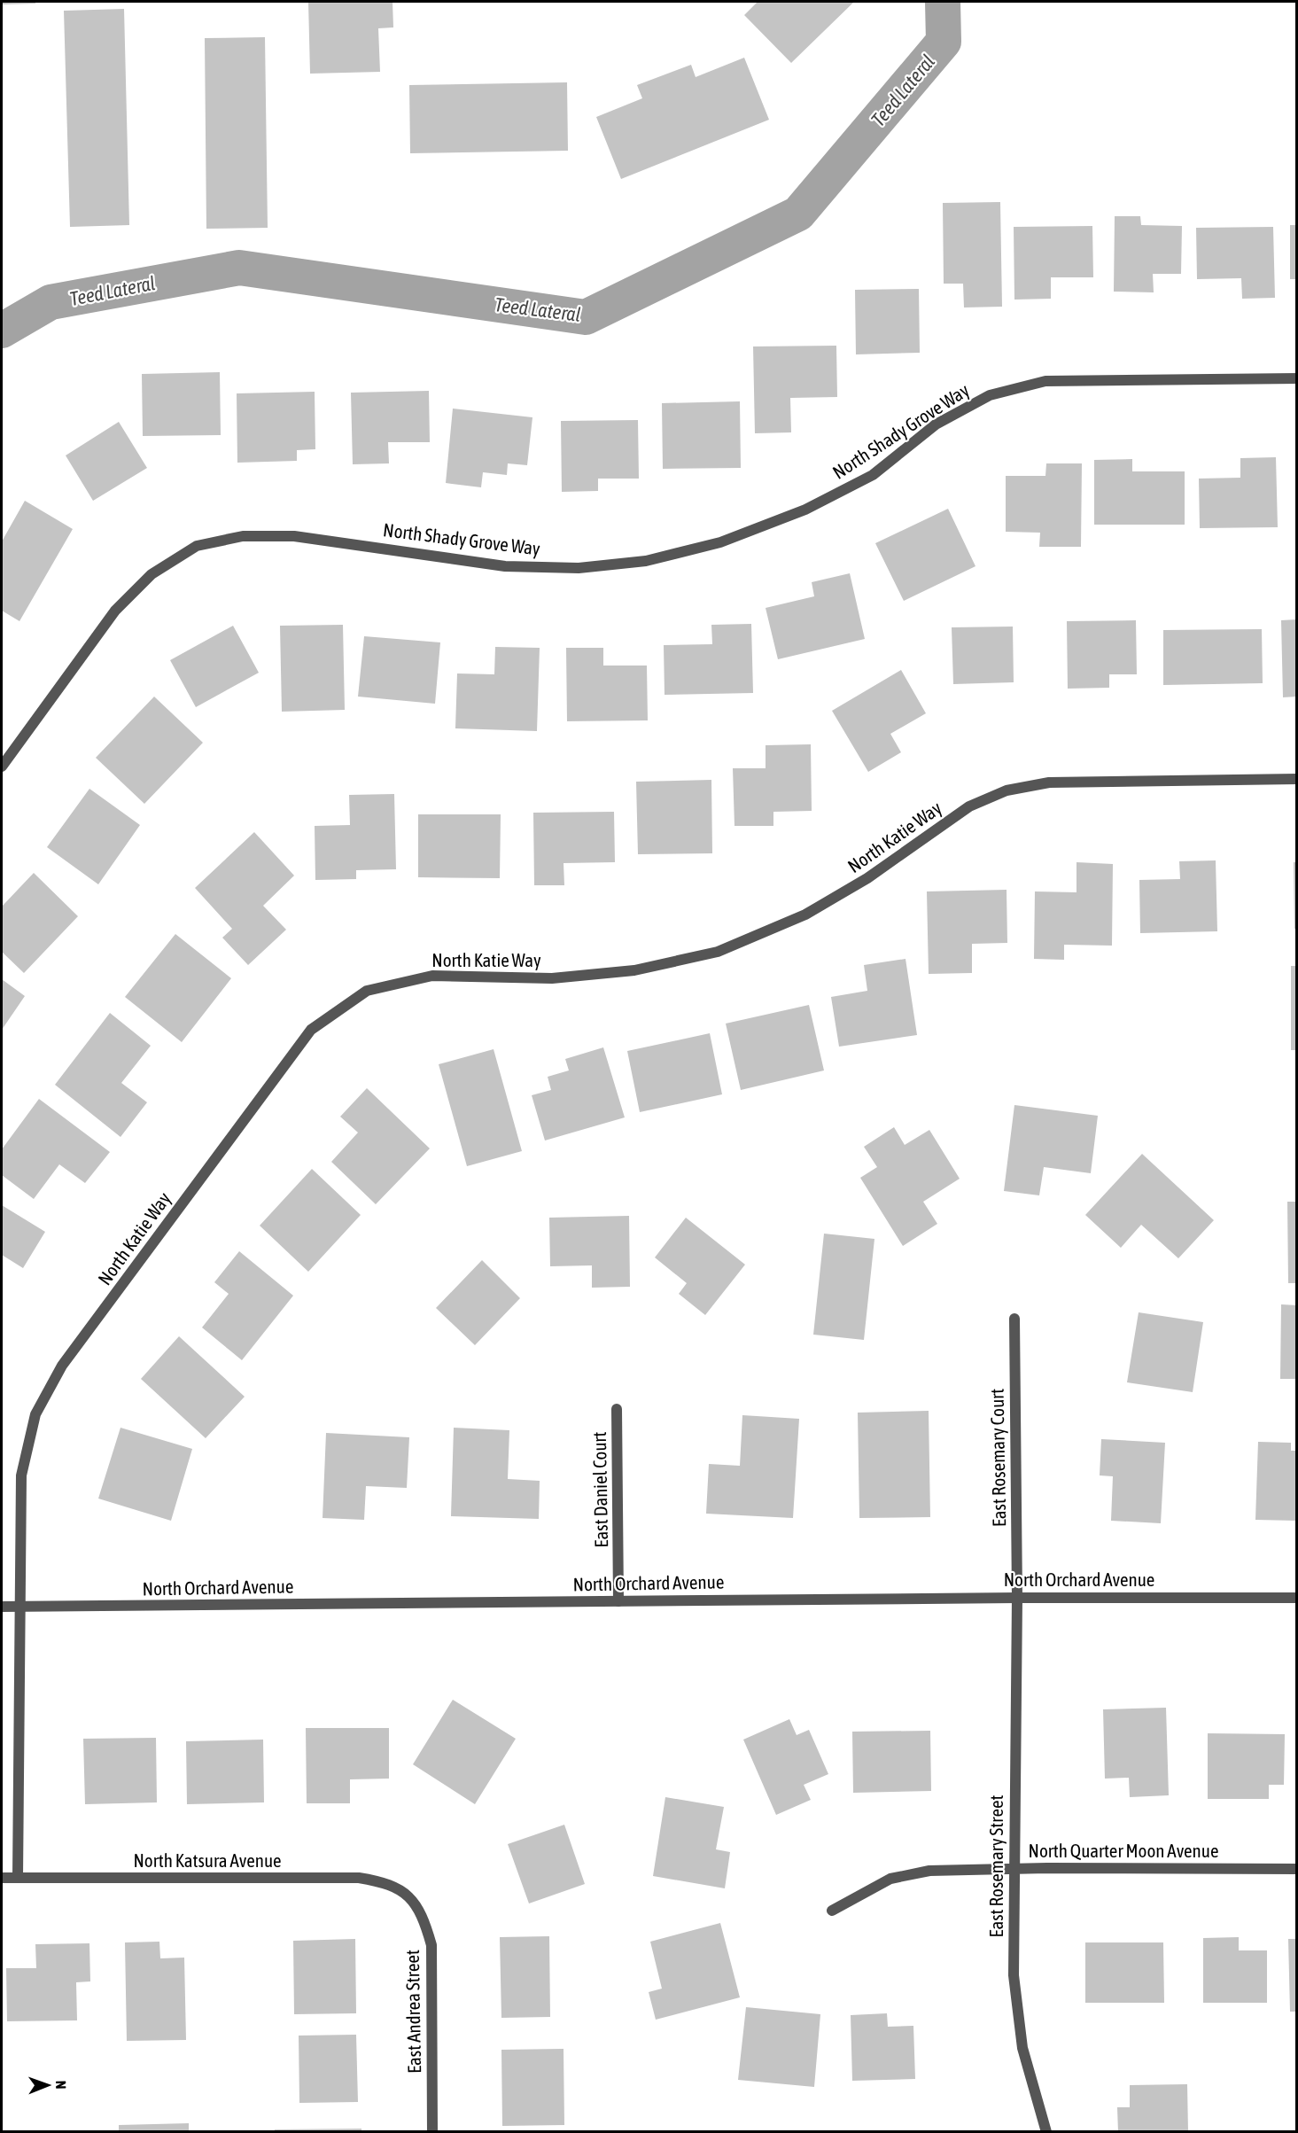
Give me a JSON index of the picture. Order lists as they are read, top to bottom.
{
  "streets": {
    "street": [
      "North Shady Grove Way",
      "North Katie Way",
      "East Rosemary Court",
      "East Daniel Court",
      "North Orchard Avenue",
      "North Quarter Moon Avenue",
      "North Katsura Avenue",
      "East Rosemary Street",
      "East Andrea Street"
    ]
  },
  "crossings": [
    ["North Katie Way", "North Orchard Avenue"],
    ["North Katie Way", "North Katsura Avenue"],
    ["East Rosemary Court", "North Orchard Avenue"],
    ["East Rosemary Court", "East Rosemary Street"],
    ["East Daniel Court", "North Orchard Avenue"],
    ["North Orchard Avenue", "East Rosemary Street"],
    ["North Quarter Moon Avenue", "East Rosemary Street"],
    ["North Katsura Avenue", "East Andrea Street"]
  ],
  "water": ["Teed Lateral"],
  "north": "right"
}
